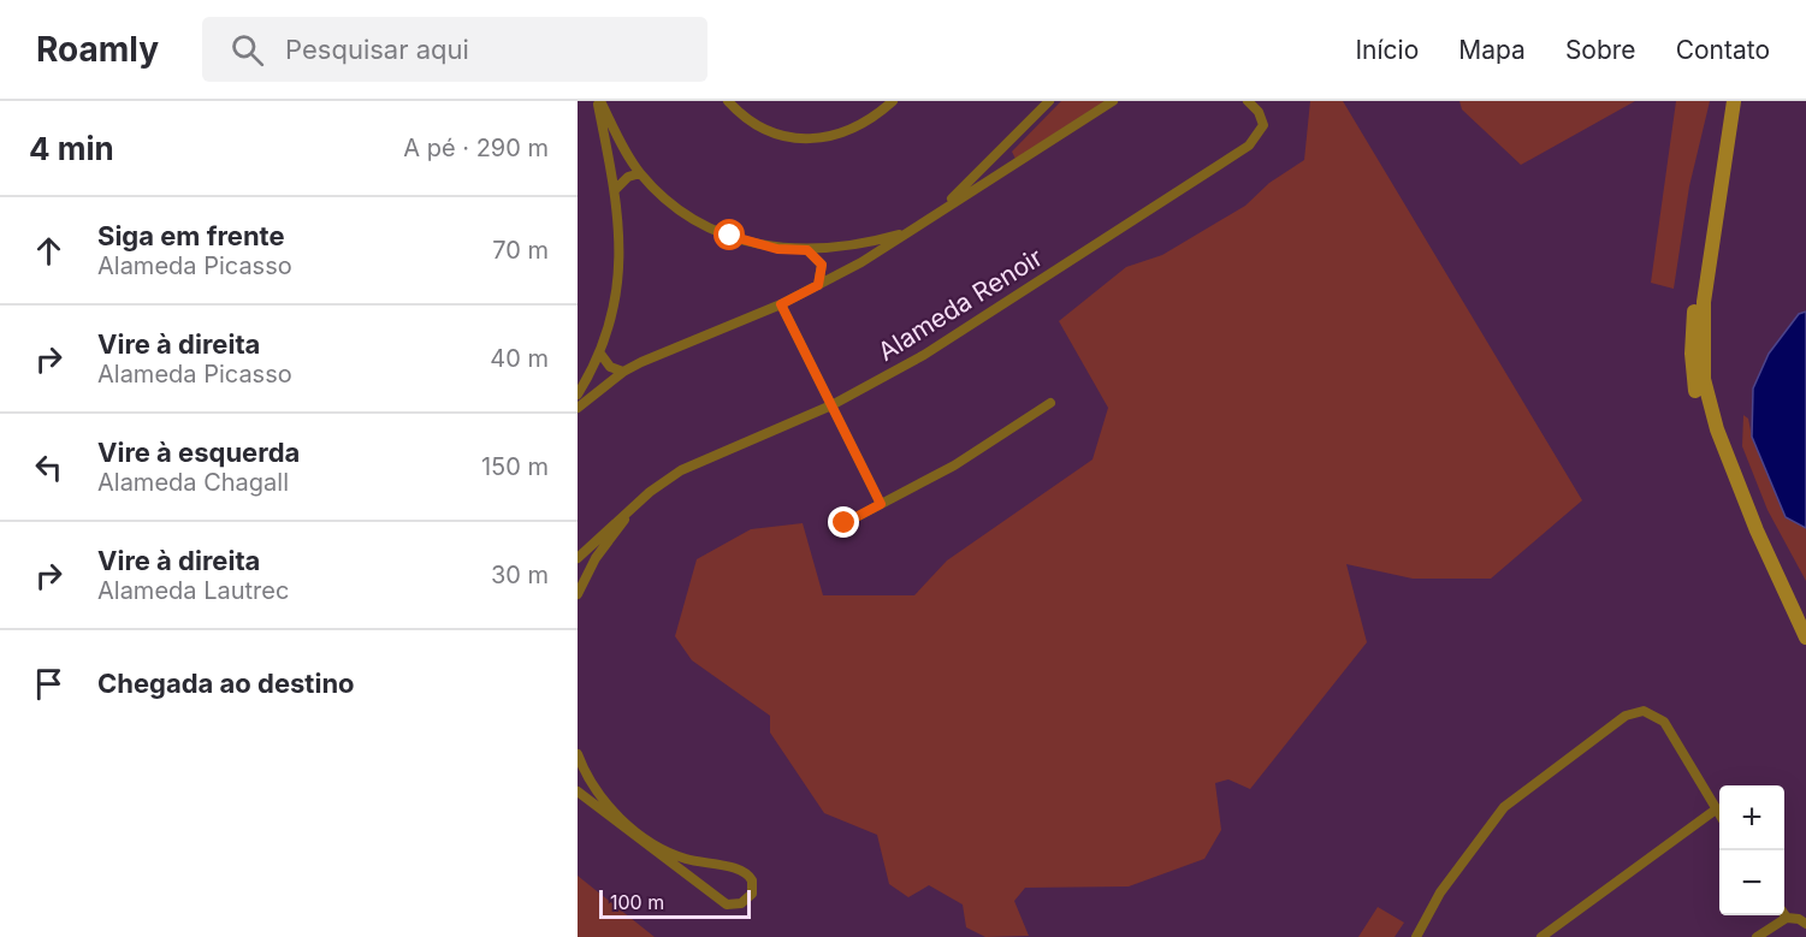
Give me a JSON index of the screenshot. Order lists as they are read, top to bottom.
{
  "streets": {
    "street": ["Alameda Renoir"]
  },
  "scale_bar": "100 m",
  "page": {
    "header": "Roamly",
    "search": "Pesquisar aqui",
    "nav": [
      "Início",
      "Mapa",
      "Sobre",
      "Contato"
    ],
    "heading": ["4 min", "A pé · 290 m"],
    "list": [
      ["Siga em frente", "Alameda Picasso", "70 m"],
      ["Vire à direita", "Alameda Picasso", "40 m"],
      ["Vire à esquerda", "Alameda Chagall", "150 m"],
      ["Vire à direita", "Alameda Lautrec", "30 m"],
      "Chegada ao destino"
    ],
    "map_buttons": ["+", "−"],
    "scale": "100 m"
  }
}
